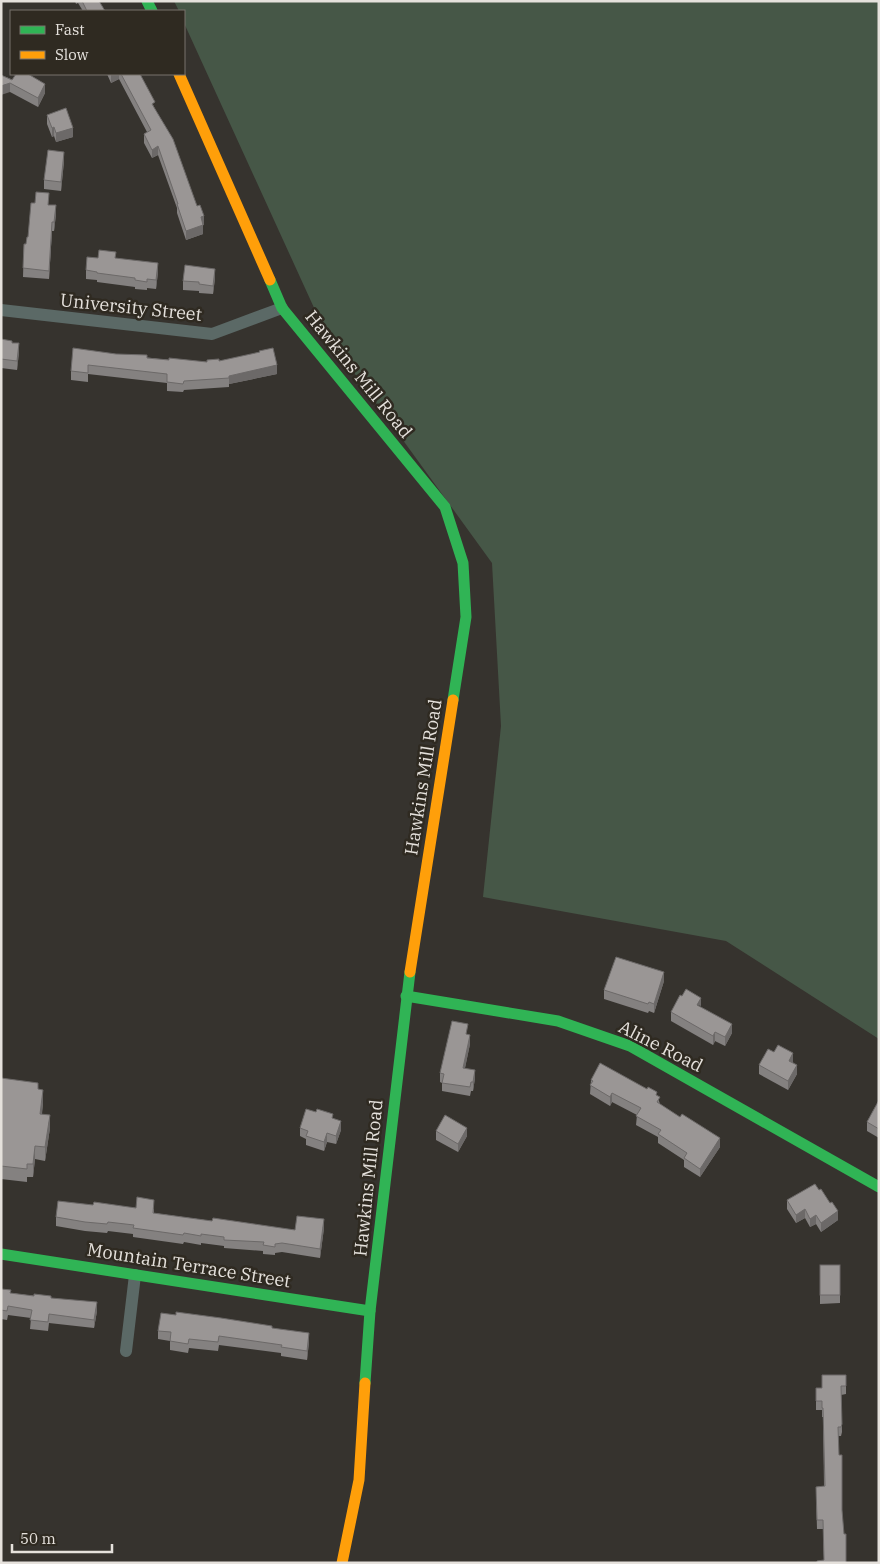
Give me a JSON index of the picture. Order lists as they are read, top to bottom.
{
  "streets": {
    "street": [
      "University Street",
      "Hawkins Mill Road",
      "Aline Road",
      "Mountain Terrace Street"
    ]
  },
  "crossings": [
    ["University Street", "Hawkins Mill Road"],
    ["Hawkins Mill Road", "Aline Road"],
    ["Hawkins Mill Road", "Mountain Terrace Street"]
  ],
  "legend": ["Fast", "Slow"],
  "scale_bar": "50 m"
}
